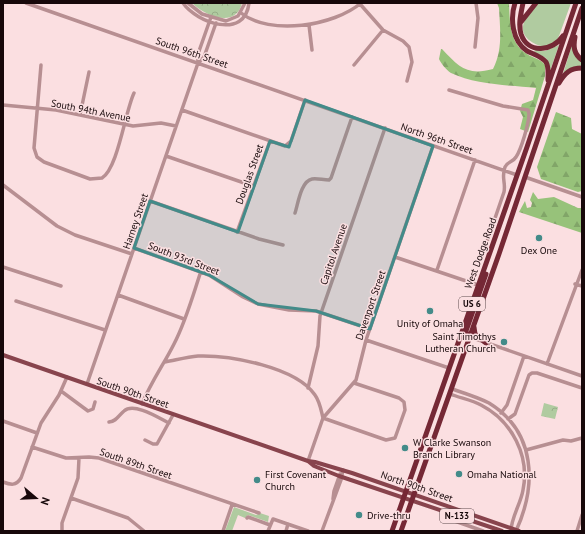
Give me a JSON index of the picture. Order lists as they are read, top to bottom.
{
  "streets": {
    "highway": ["West Dodge Road", "US 6"],
    "main road": ["South 90th Street", "North 90th Street", "N-133"],
    "street": [
      "South 96th Street",
      "South 94th Avenue",
      "North 96th Street",
      "Douglas Street",
      "Harney Street",
      "Capitol Avenue",
      "South 93rd Street",
      "Davenport Street",
      "South 89th Street"
    ]
  },
  "crossings": [
    ["South 96th Street", "North 96th Street"],
    ["South 96th Street", "Douglas Street"],
    ["South 96th Street", "Harney Street"],
    ["South 94th Avenue", "Harney Street"],
    ["North 96th Street", "West Dodge Road"],
    ["North 96th Street", "Capitol Avenue"],
    ["North 96th Street", "Davenport Street"],
    ["Harney Street", "South 93rd Street"],
    ["Harney Street", "South 90th Street"],
    ["West Dodge Road", "North 90th Street"],
    ["Capitol Avenue", "South 93rd Street"],
    ["South 93rd Street", "Davenport Street"],
    ["Davenport Street", "North 90th Street"],
    ["South 90th Street", "North 90th Street"]
  ],
  "places": [
    "Dex One",
    "Unity of Omaha",
    "Saint Timothys Lutheran Church",
    "W Clarke Swanson Branch Library",
    "Omaha National",
    "First Covenant Church",
    "Drive-thru"
  ],
  "north": "right"
}
